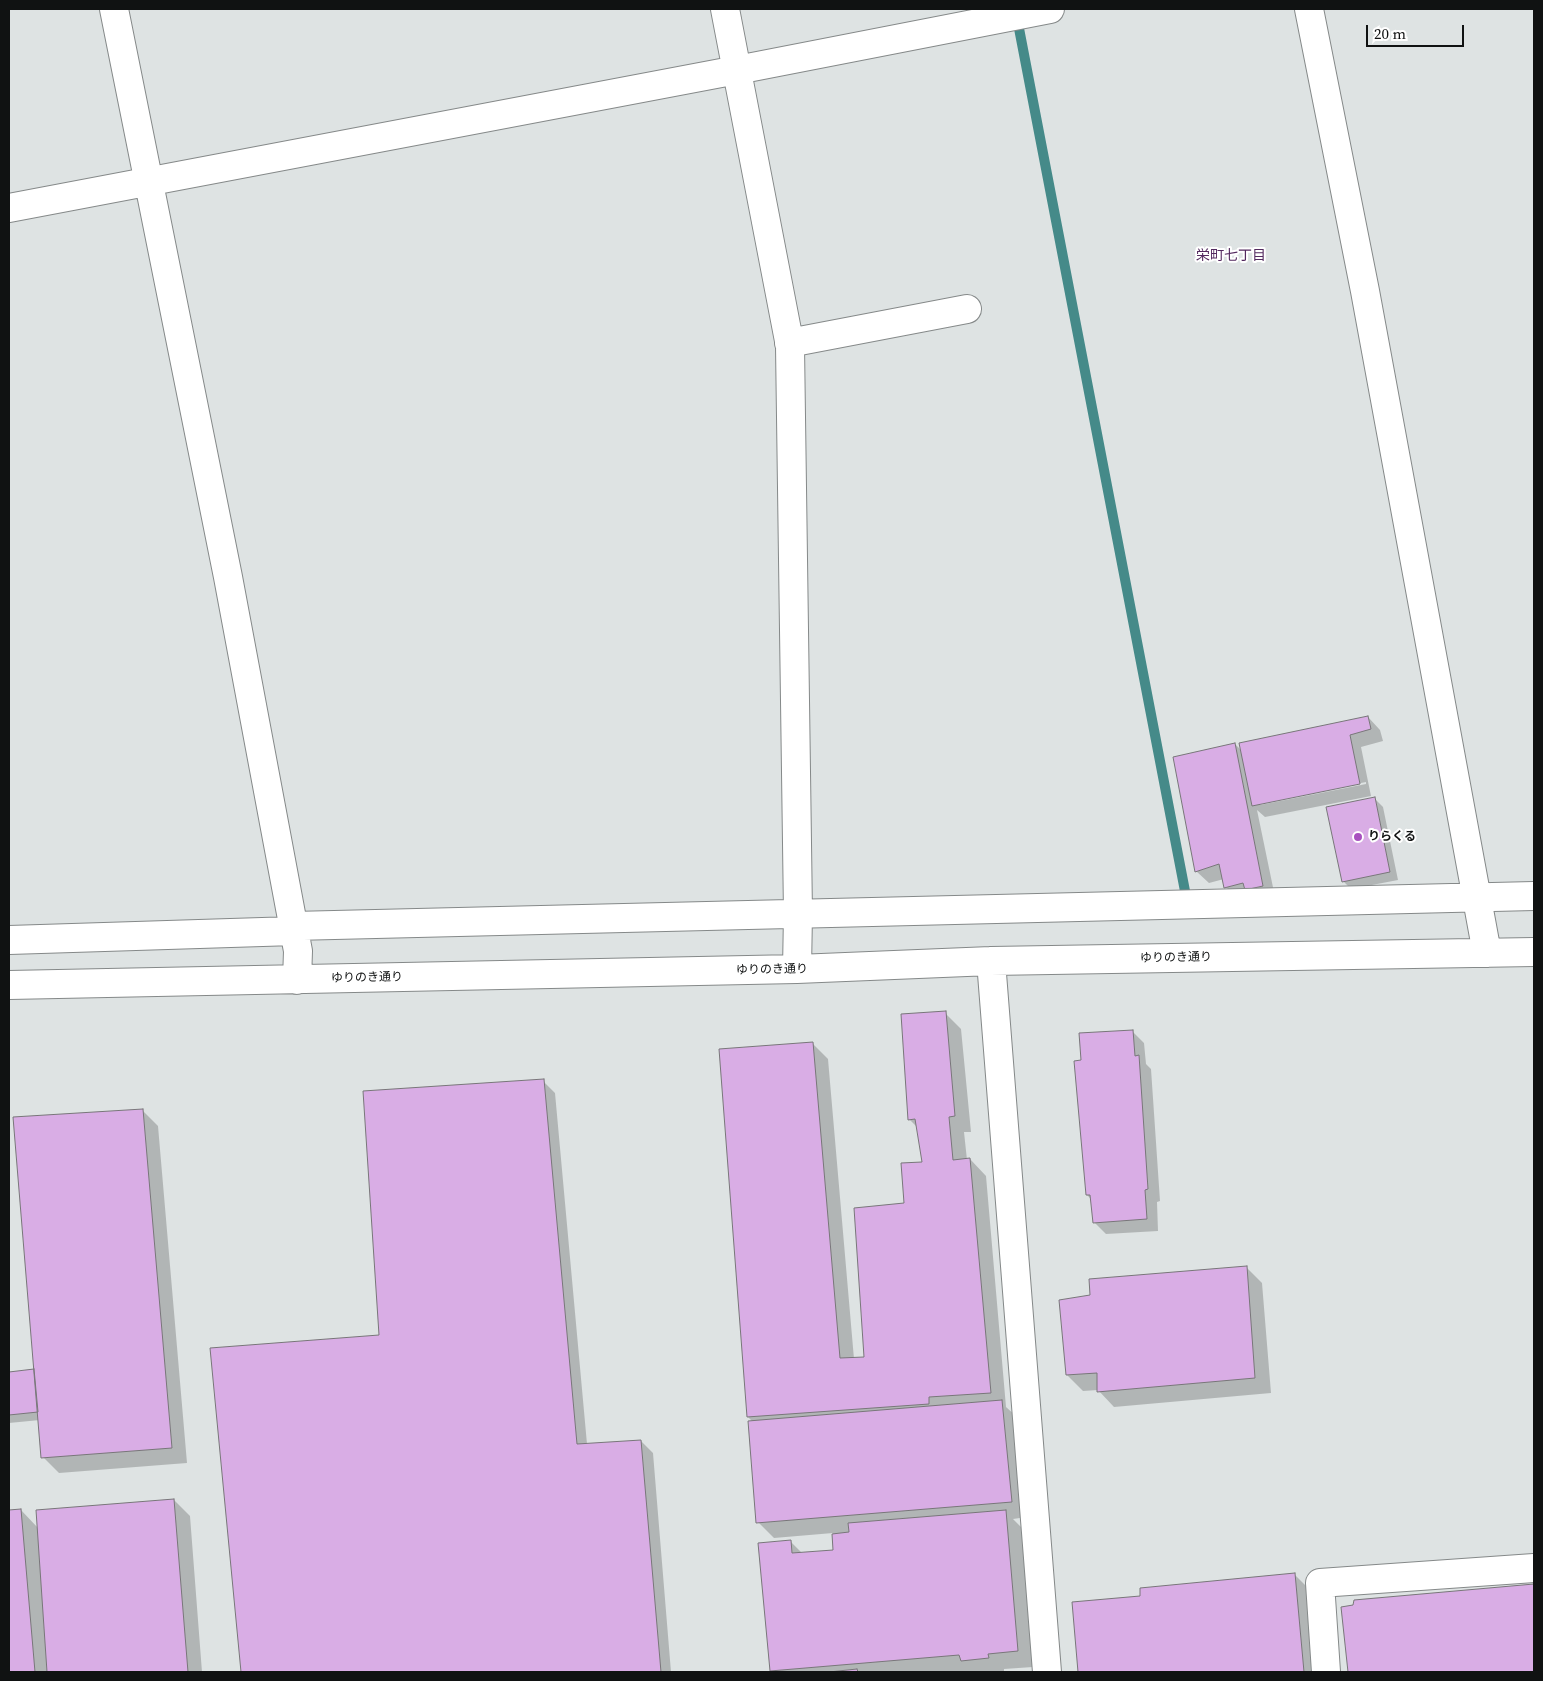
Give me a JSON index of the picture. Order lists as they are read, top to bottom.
{
  "streets": {
    "street": ["ゆりのき通り"]
  },
  "districts": ["栄町七丁目"],
  "places": ["りらくる"],
  "scale_bar": "20 m"
}
